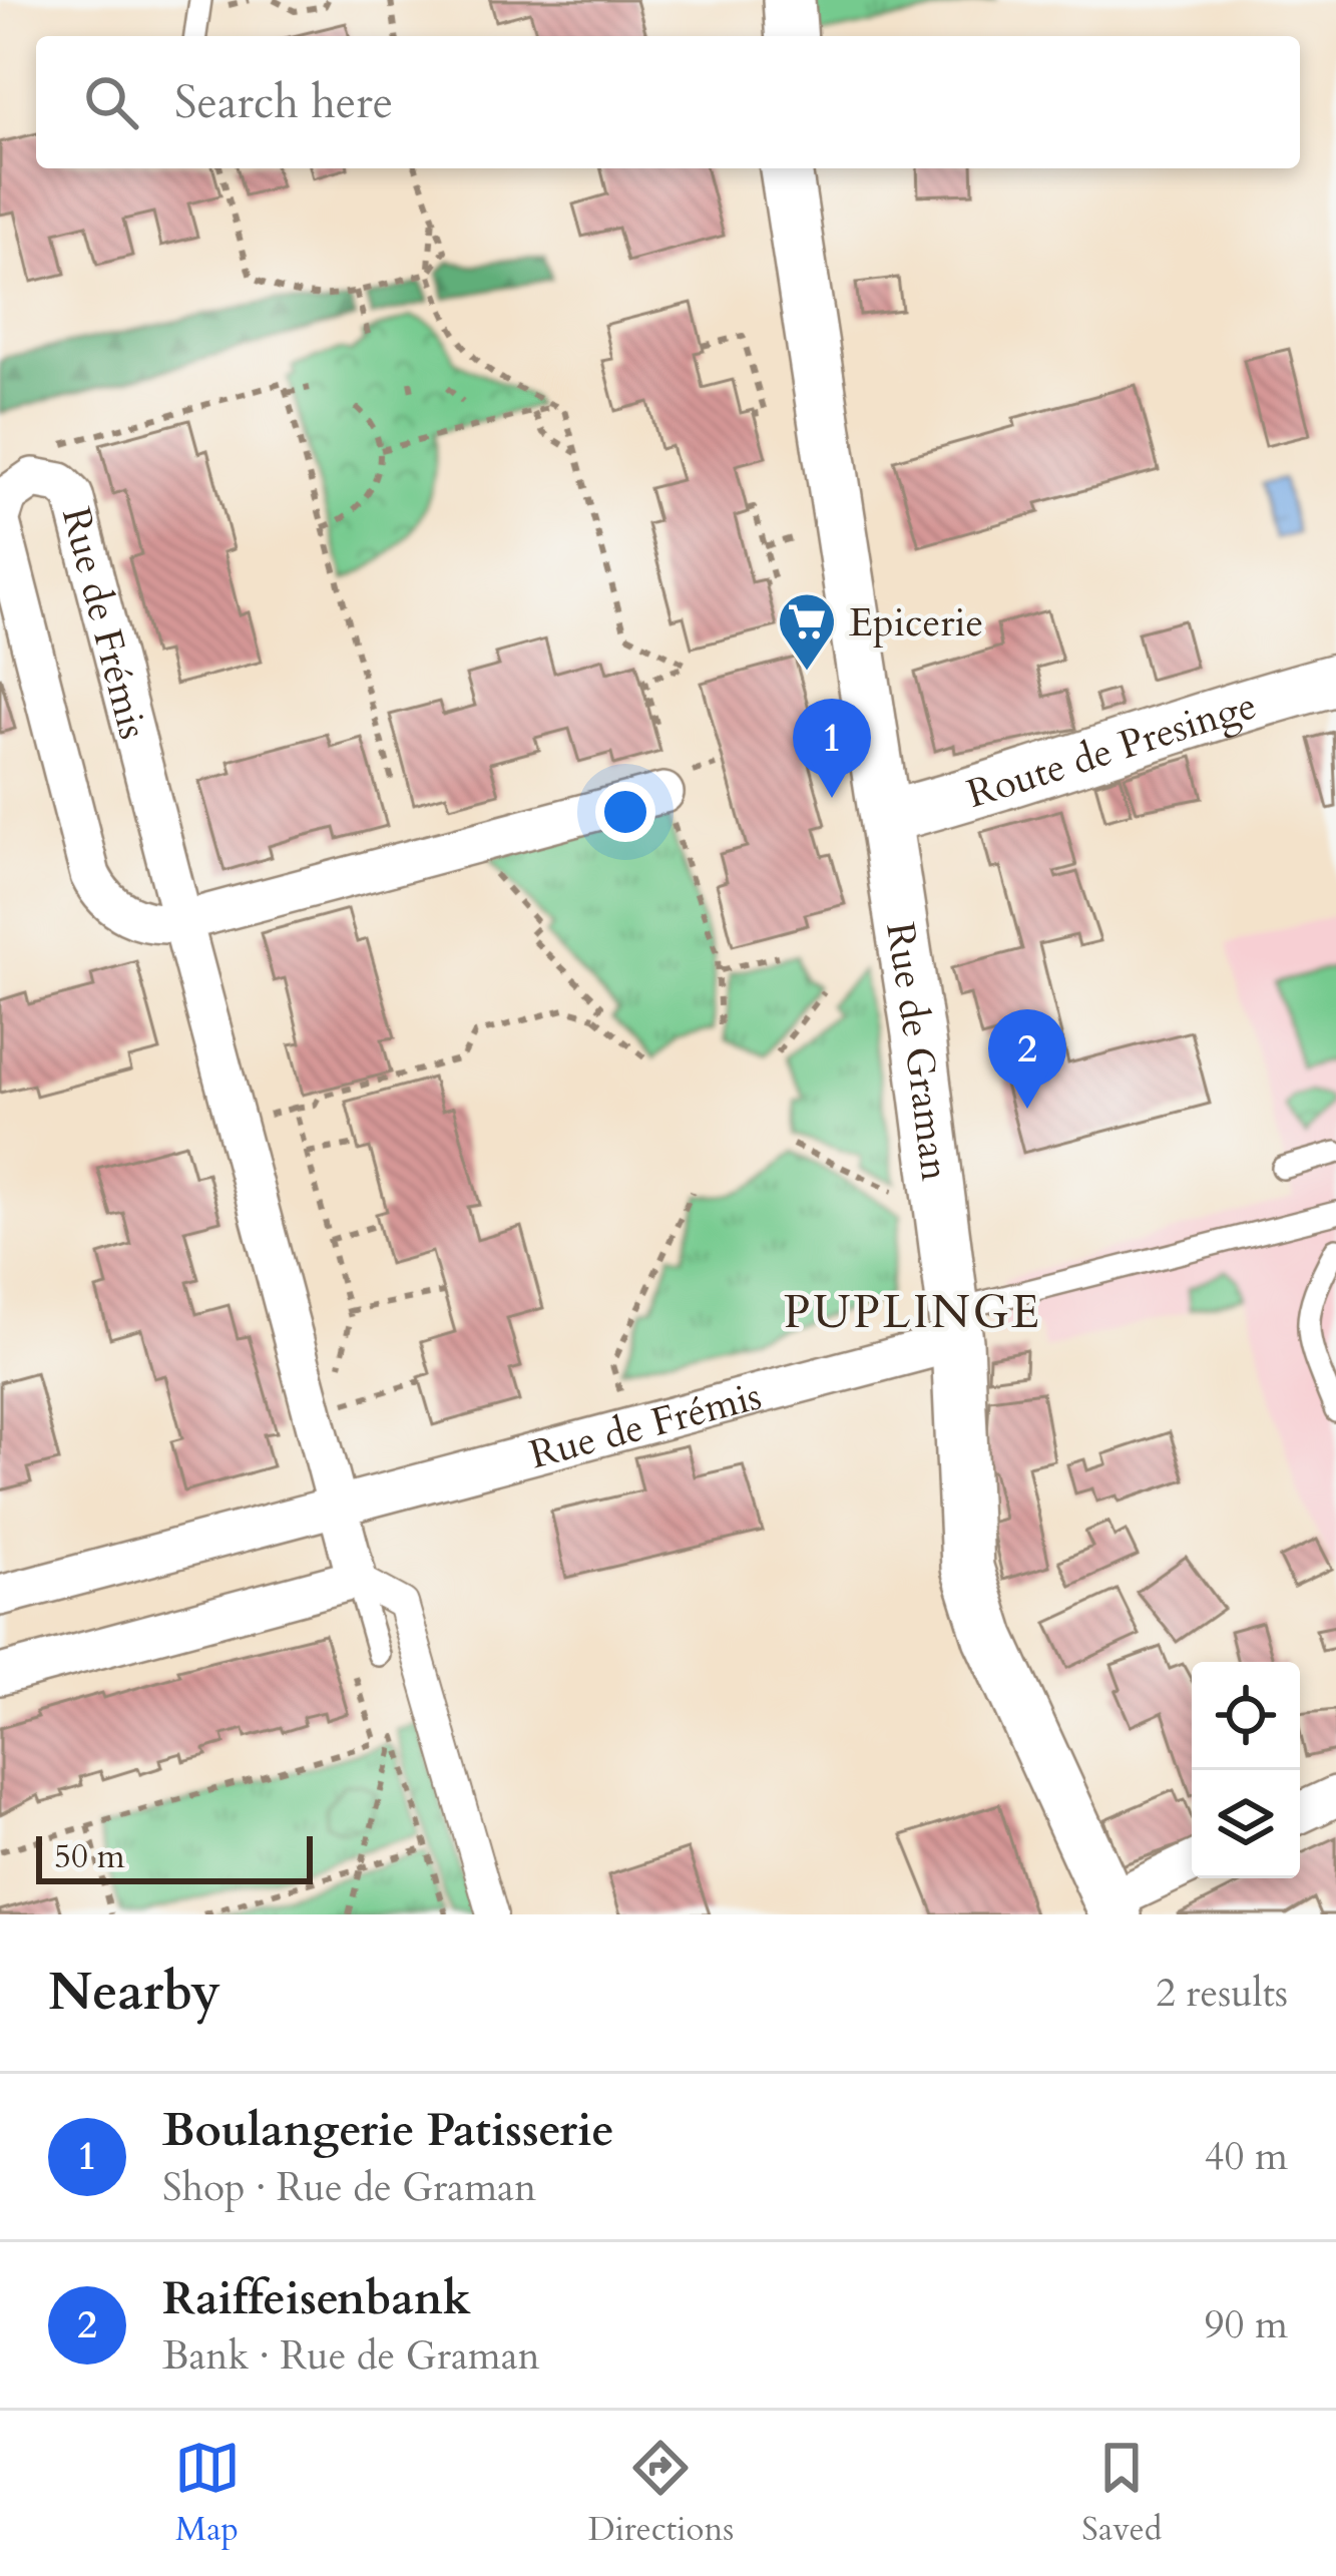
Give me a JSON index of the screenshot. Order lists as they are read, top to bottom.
{
  "streets": {
    "street": ["Rue de Frémis", "Route de Presinge", "Rue de Graman"]
  },
  "crossings": [
    ["Rue de Frémis", "Rue de Graman"],
    ["Route de Presinge", "Rue de Graman"]
  ],
  "districts": ["PUPLINGE"],
  "places": {
    "supermarket": ["Epicerie"]
  },
  "scale_bar": "50 m",
  "page": {
    "search": "Search here",
    "pins": ["1", "2"],
    "scale": "50 m",
    "heading": ["Nearby", "2 results"],
    "list": [
      {
        "mark": "1",
        "name": "Boulangerie Patisserie",
        "note": "Shop · Rue de Graman",
        "value": "40 m"
      },
      {
        "mark": "2",
        "name": "Raiffeisenbank",
        "note": "Bank · Rue de Graman",
        "value": "90 m"
      }
    ],
    "nav": ["Map", "Directions", "Saved"]
  }
}
